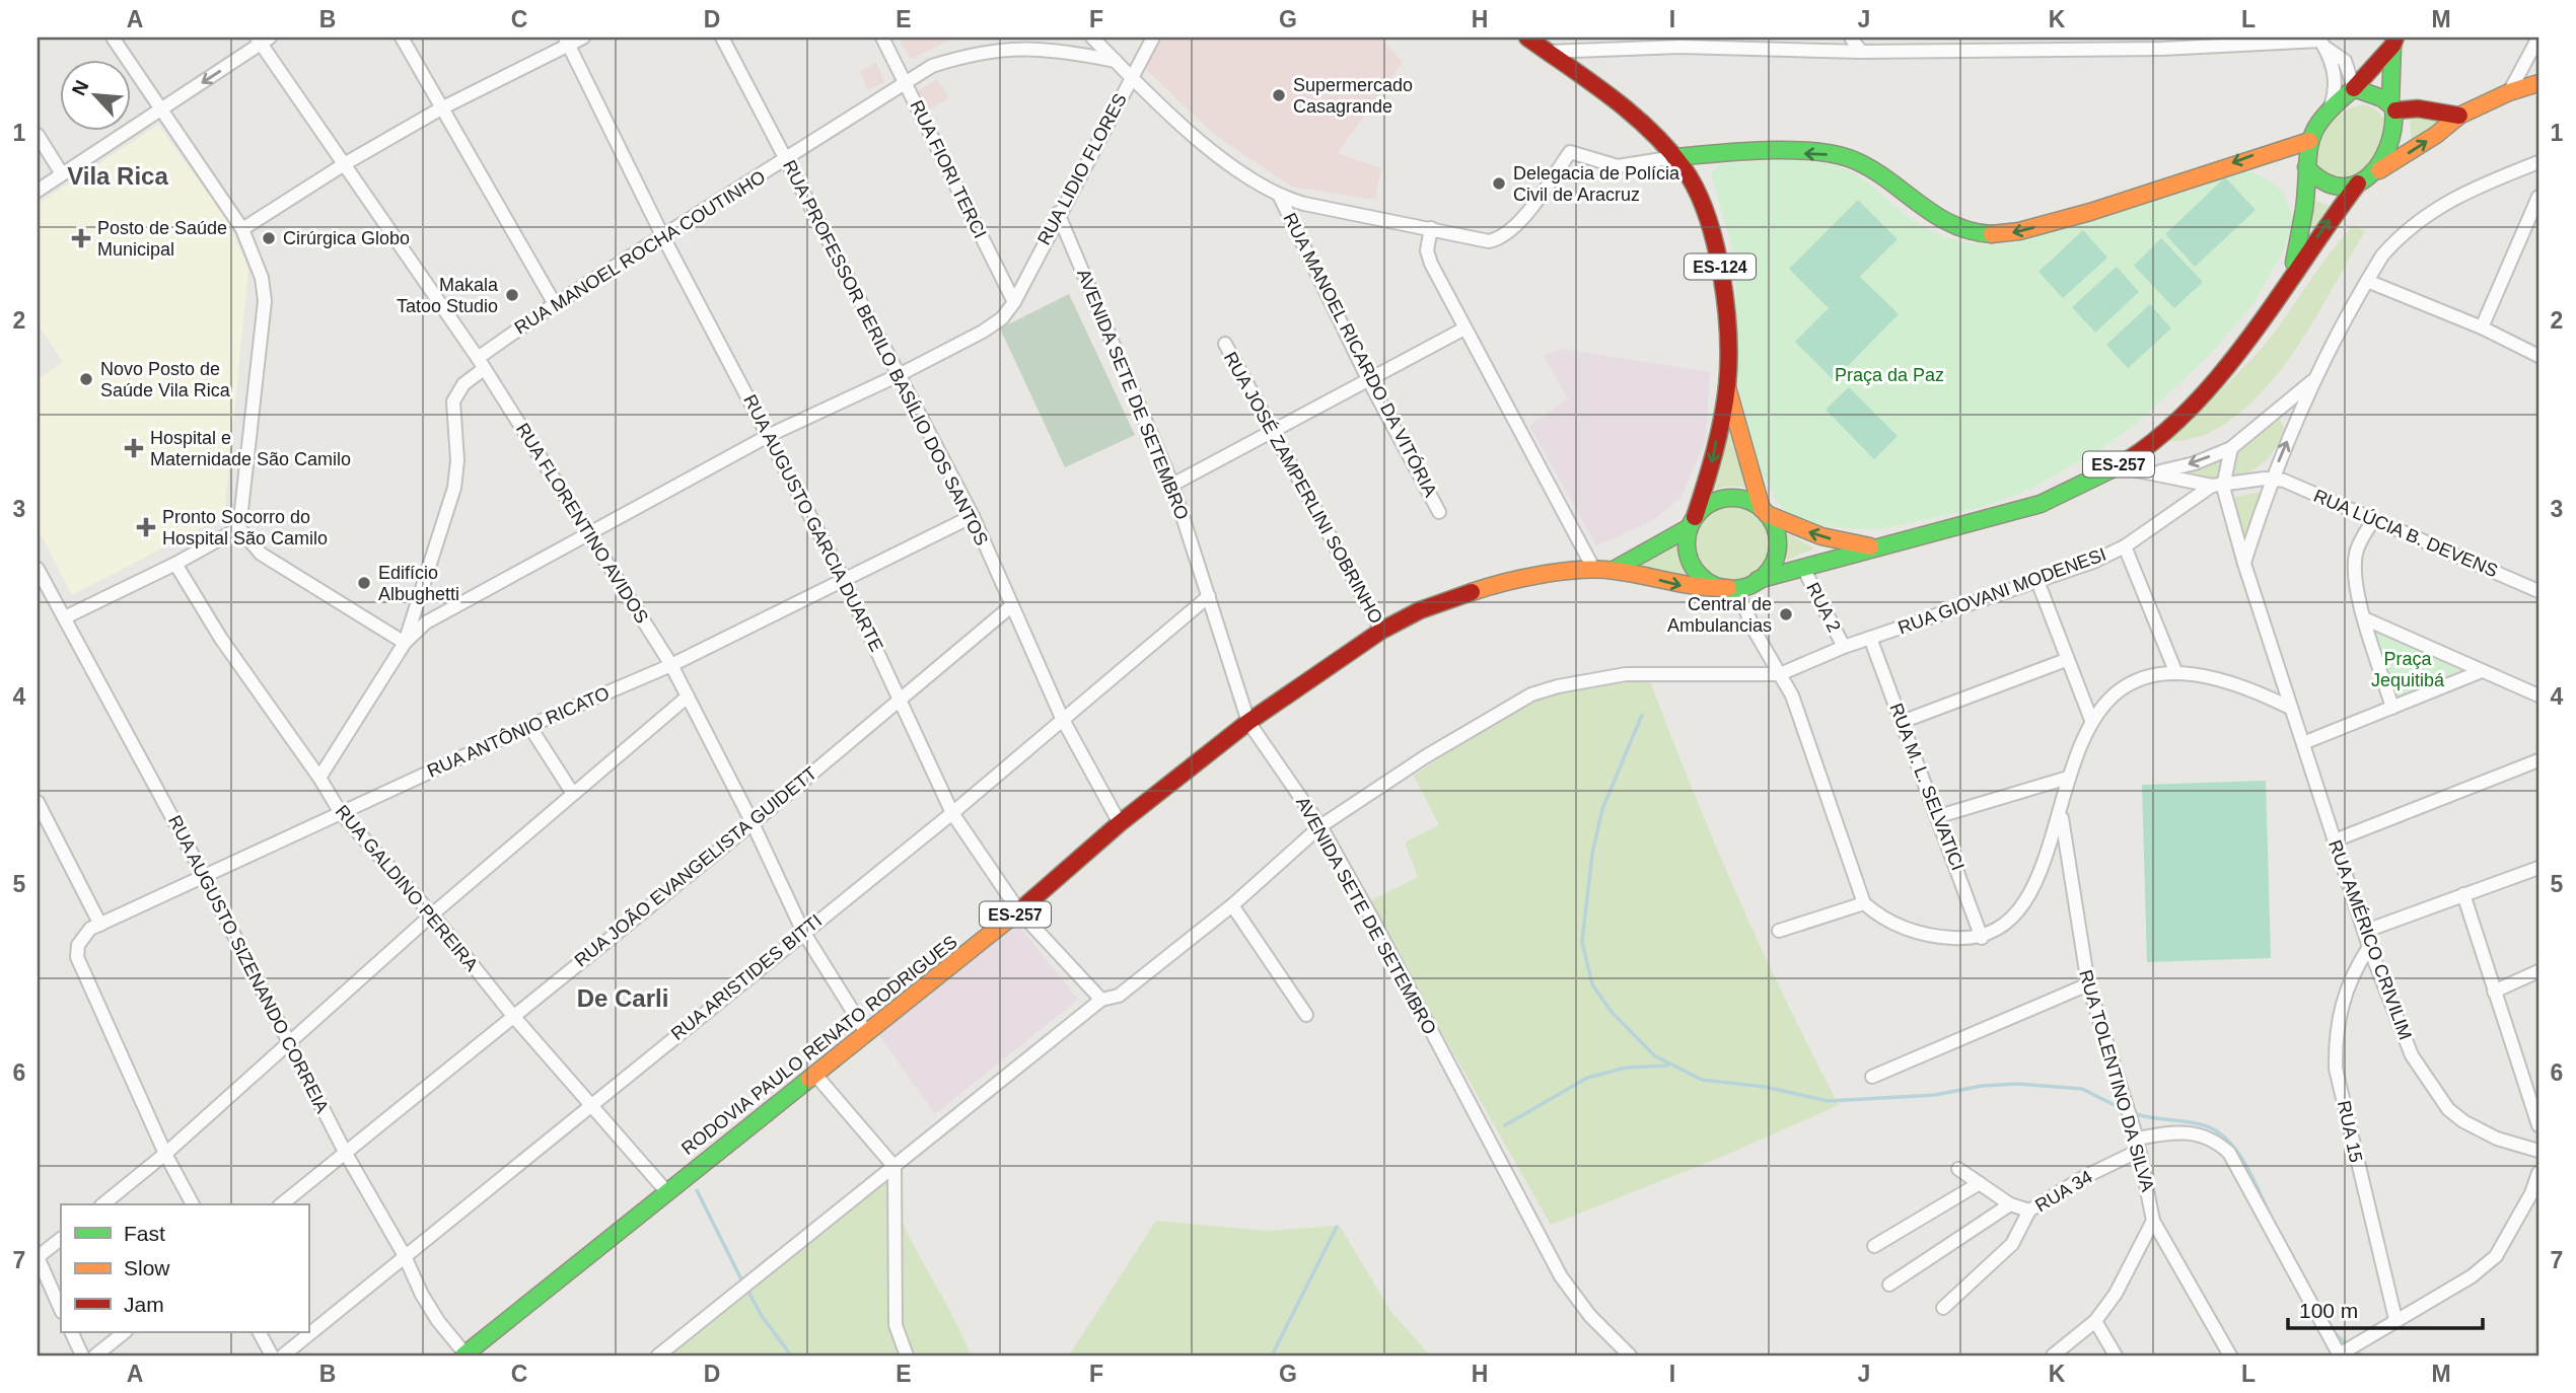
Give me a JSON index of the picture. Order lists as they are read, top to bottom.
{
  "streets": {
    "main road": ["ES-124", "ES-257", "RODOVIA PAULO RENATO RODRIGUES"],
    "street": [
      "RUA FIORI TERCI",
      "RUA LIDIO FLORES",
      "RUA MANOEL ROCHA COUTINHO",
      "RUA PROFESSOR BERILO BASÍLIO DOS SANTOS",
      "RUA MANOEL RICARDO DA VITÓRIA",
      "AVENIDA SETE DE SETEMBRO",
      "RUA JOSÉ ZAMPERLINI SOBRINHO",
      "RUA FLORENTINO AVIDOS",
      "RUA AUGUSTO GARCIA DUARTE",
      "RUA LÚCIA B. DEVENS",
      "RUA GIOVANI MODENESI",
      "RUA 2",
      "RUA ANTÔNIO RICATO",
      "RUA M. L. SELVATICI",
      "RUA JOÃO EVANGELISTA GUIDETT",
      "RUA GALDINO PEREIRA",
      "RUA AMÉRICO CRIVILIM",
      "RUA AUGUSTO SIZENANDO CORREIA",
      "RUA ARISTIDES BITTI",
      "RUA TOLENTINO DA SILVA",
      "RUA 15",
      "RUA 34"
    ]
  },
  "crossings": [
    ["RUA FIORI TERCI", "RUA LIDIO FLORES"],
    ["RUA FIORI TERCI", "RUA MANOEL ROCHA COUTINHO"],
    ["RUA LIDIO FLORES", "RUA MANOEL ROCHA COUTINHO"],
    ["RUA LIDIO FLORES", "RUA PROFESSOR BERILO BASÍLIO DOS SANTOS"],
    ["RUA LIDIO FLORES", "AVENIDA SETE DE SETEMBRO"],
    ["RUA LIDIO FLORES", "RUA FLORENTINO AVIDOS"],
    ["RUA LIDIO FLORES", "RUA AUGUSTO GARCIA DUARTE"],
    ["RUA MANOEL ROCHA COUTINHO", "RUA PROFESSOR BERILO BASÍLIO DOS SANTOS"],
    ["RUA MANOEL ROCHA COUTINHO", "RUA FLORENTINO AVIDOS"],
    ["RUA MANOEL ROCHA COUTINHO", "RUA AUGUSTO GARCIA DUARTE"],
    ["ES-124", "ES-257"],
    ["RUA PROFESSOR BERILO BASÍLIO DOS SANTOS", "RUA ANTÔNIO RICATO"],
    ["RUA PROFESSOR BERILO BASÍLIO DOS SANTOS", "RUA JOÃO EVANGELISTA GUIDETT"],
    ["RUA PROFESSOR BERILO BASÍLIO DOS SANTOS", "RUA ARISTIDES BITTI"],
    ["RUA PROFESSOR BERILO BASÍLIO DOS SANTOS", "RODOVIA PAULO RENATO RODRIGUES"],
    ["AVENIDA SETE DE SETEMBRO", "RUA ARISTIDES BITTI"],
    ["AVENIDA SETE DE SETEMBRO", "RODOVIA PAULO RENATO RODRIGUES"],
    ["ES-257", "RUA 2"],
    ["ES-257", "RODOVIA PAULO RENATO RODRIGUES"],
    ["RUA JOSÉ ZAMPERLINI SOBRINHO", "RODOVIA PAULO RENATO RODRIGUES"],
    ["RUA FLORENTINO AVIDOS", "RUA ANTÔNIO RICATO"],
    ["RUA FLORENTINO AVIDOS", "RUA JOÃO EVANGELISTA GUIDETT"],
    ["RUA FLORENTINO AVIDOS", "RUA ARISTIDES BITTI"],
    ["RUA FLORENTINO AVIDOS", "RODOVIA PAULO RENATO RODRIGUES"],
    ["RUA AUGUSTO GARCIA DUARTE", "RUA ANTÔNIO RICATO"],
    ["RUA AUGUSTO GARCIA DUARTE", "RUA JOÃO EVANGELISTA GUIDETT"],
    ["RUA AUGUSTO GARCIA DUARTE", "RUA ARISTIDES BITTI"],
    ["RUA AUGUSTO GARCIA DUARTE", "RODOVIA PAULO RENATO RODRIGUES"],
    ["RUA GIOVANI MODENESI", "RUA 2"],
    ["RUA GIOVANI MODENESI", "RUA M. L. SELVATICI"],
    ["RUA GIOVANI MODENESI", "RUA AMÉRICO CRIVILIM"],
    ["RUA ANTÔNIO RICATO", "RUA GALDINO PEREIRA"],
    ["RUA ANTÔNIO RICATO", "RUA AUGUSTO SIZENANDO CORREIA"],
    ["RUA JOÃO EVANGELISTA GUIDETT", "RUA GALDINO PEREIRA"],
    ["RUA JOÃO EVANGELISTA GUIDETT", "RUA AUGUSTO SIZENANDO CORREIA"],
    ["RUA GALDINO PEREIRA", "RUA ARISTIDES BITTI"],
    ["RUA GALDINO PEREIRA", "RODOVIA PAULO RENATO RODRIGUES"],
    ["RUA AMÉRICO CRIVILIM", "RUA 15"],
    ["RUA AUGUSTO SIZENANDO CORREIA", "RUA ARISTIDES BITTI"],
    ["RUA AUGUSTO SIZENANDO CORREIA", "RODOVIA PAULO RENATO RODRIGUES"],
    ["RUA TOLENTINO DA SILVA", "RUA 34"]
  ],
  "districts": ["Vila Rica", "De Carli"],
  "parks": ["Praça da Paz", "Praça Jequitibá"],
  "places": {
    "other": [
      "Supermercado Casagrande",
      "Delegacia de Polícia Civil de Aracruz",
      "Cirúrgica Globo",
      "Makala Tatoo Studio",
      "Novo Posto de Saúde Vila Rica",
      "Edifício Albughetti",
      "Central de Ambulancias"
    ],
    "health": ["Posto de Saúde Municipal", "Hospital e Maternidade São Camilo", "Pronto Socorro do Hospital São Camilo"]
  },
  "legend": ["Fast", "Slow", "Jam"],
  "scale_bar": "100 m",
  "north": "top left",
  "grid": {
    "columns": [
      "A",
      "B",
      "C",
      "D",
      "E",
      "F",
      "G",
      "H",
      "I",
      "J",
      "K",
      "L",
      "M"
    ],
    "rows": [
      "1",
      "2",
      "3",
      "4",
      "5",
      "6",
      "7"
    ]
  }
}
